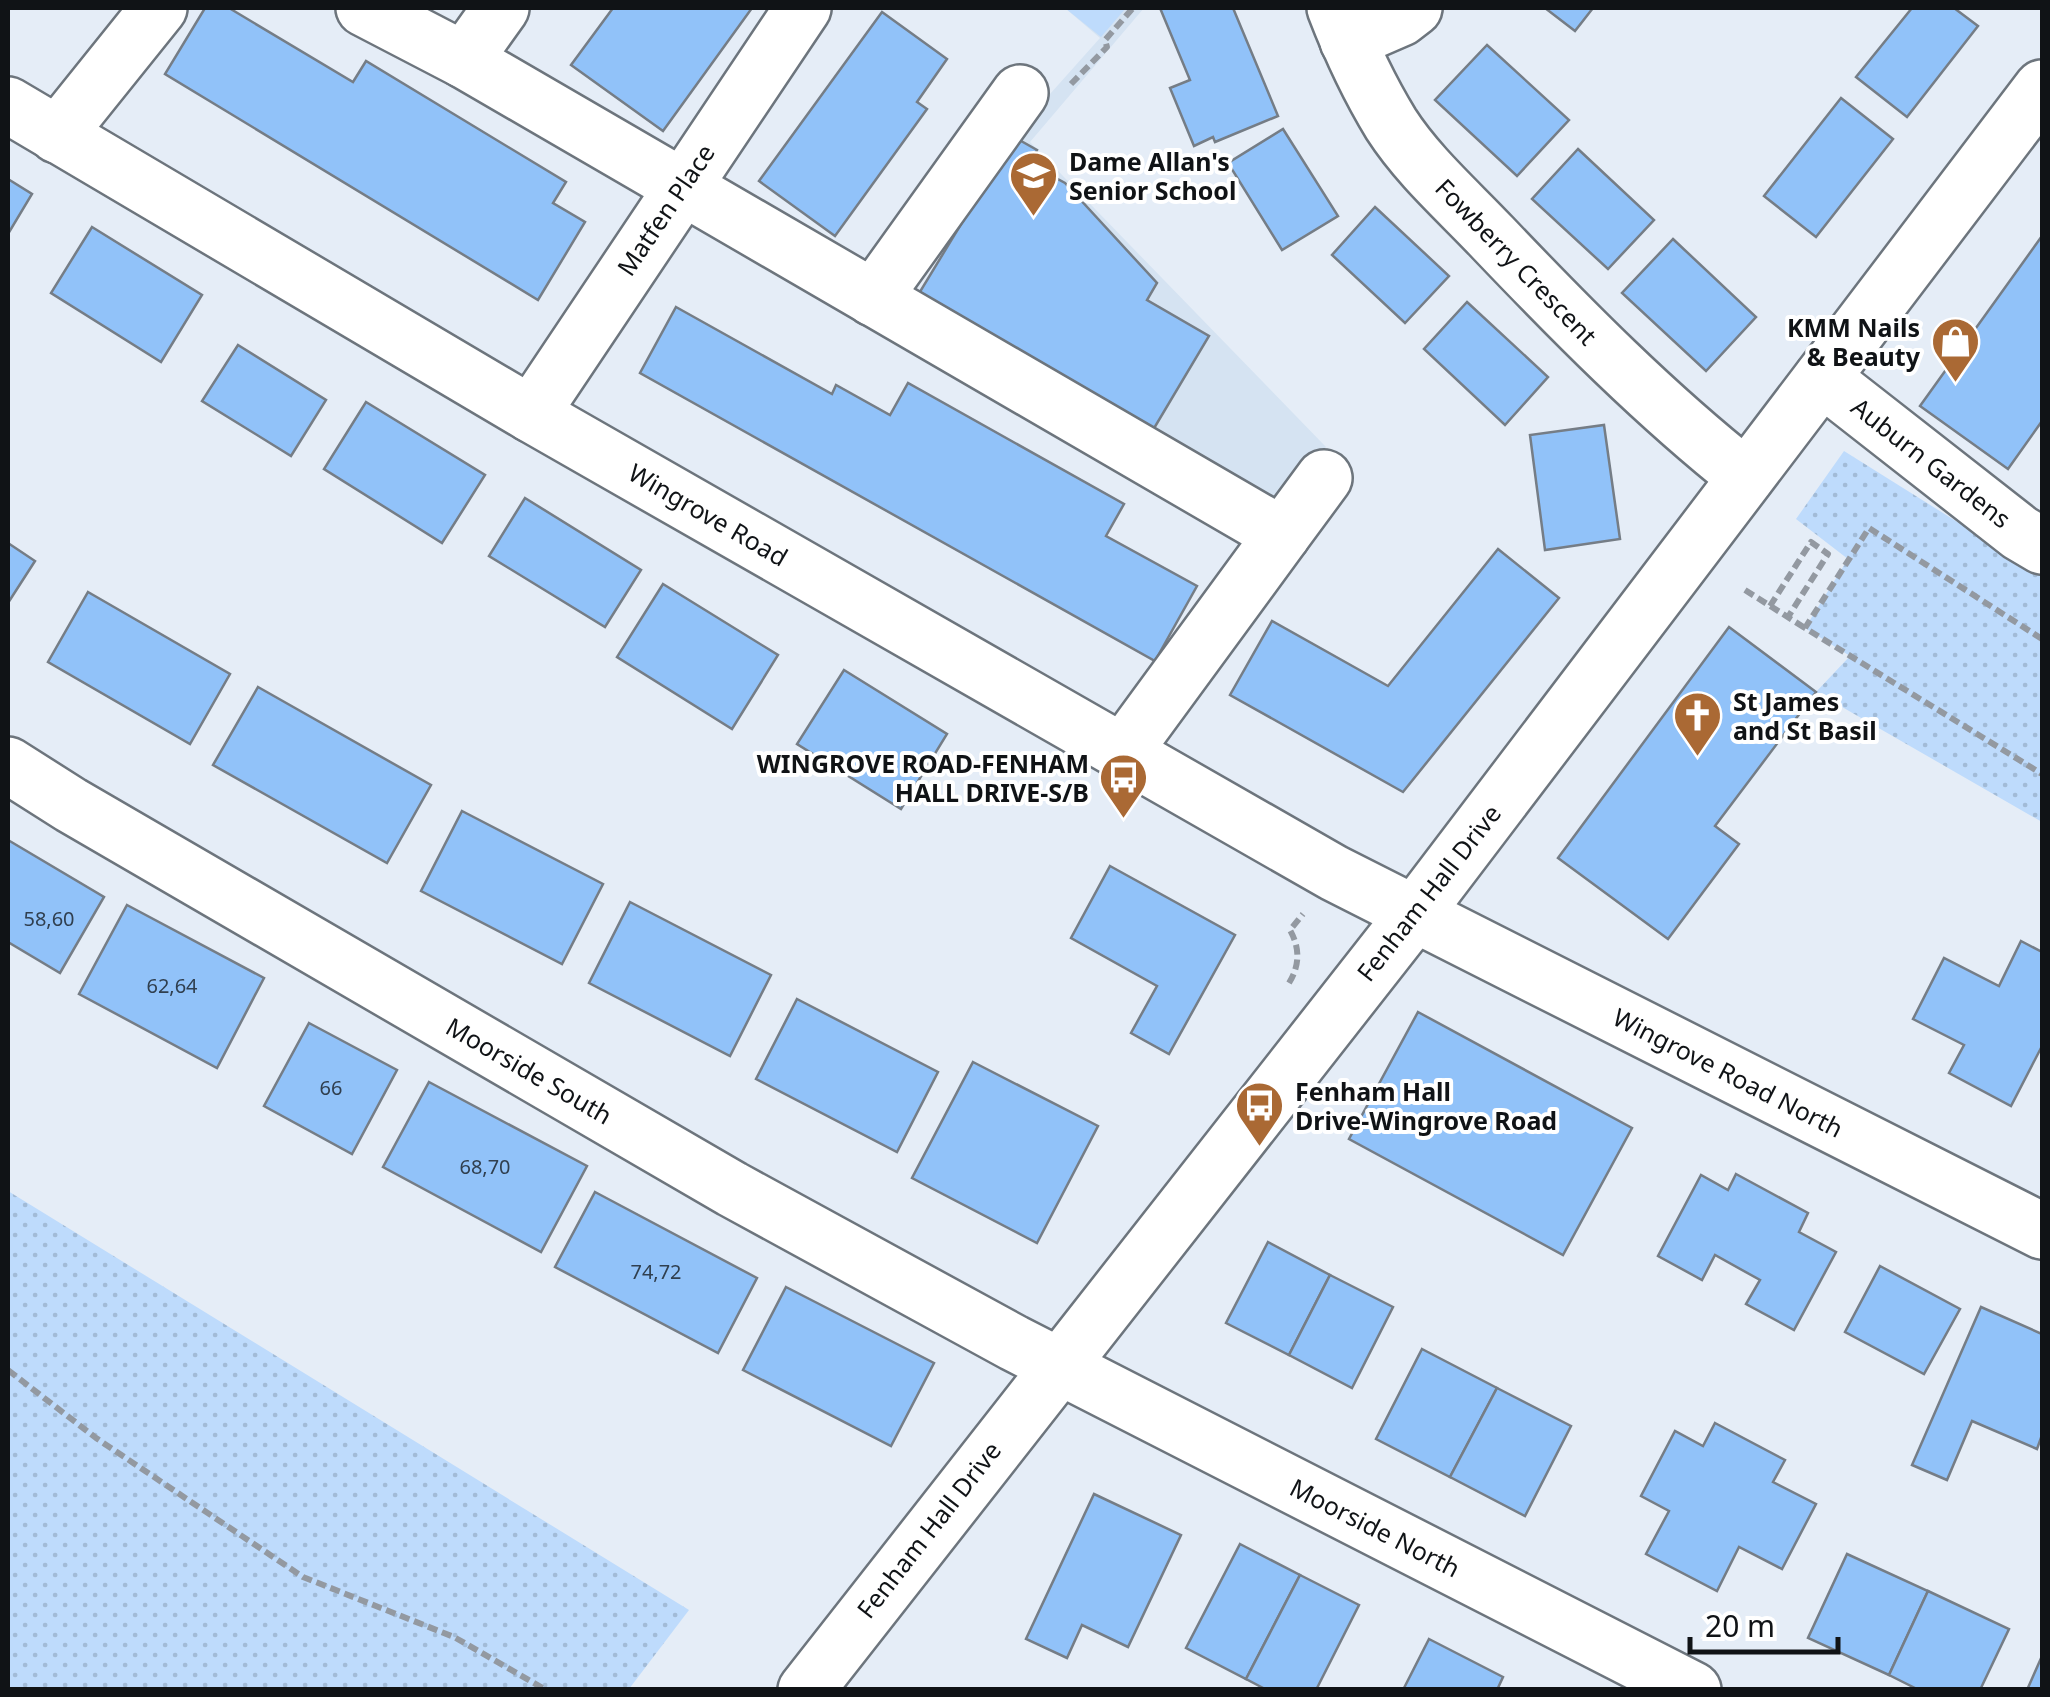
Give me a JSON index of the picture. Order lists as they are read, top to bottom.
{
  "streets": {
    "street": [
      "Matfen Place",
      "Fowberry Crescent",
      "Auburn Gardens",
      "Wingrove Road",
      "Fenham Hall Drive",
      "Moorside South",
      "Wingrove Road North",
      "Moorside North"
    ]
  },
  "crossings": [
    ["Matfen Place", "Wingrove Road"],
    ["Fowberry Crescent", "Fenham Hall Drive"],
    ["Auburn Gardens", "Fenham Hall Drive"],
    ["Wingrove Road", "Fenham Hall Drive"],
    ["Wingrove Road", "Wingrove Road North"],
    ["Fenham Hall Drive", "Moorside South"],
    ["Fenham Hall Drive", "Wingrove Road North"],
    ["Fenham Hall Drive", "Moorside North"],
    ["Moorside South", "Moorside North"]
  ],
  "places": {
    "school or university": ["Dame Allan's Senior School"],
    "shop": ["KMM Nails & Beauty"],
    "church": ["St James and St Basil"],
    "bus stop": ["WINGROVE ROAD-FENHAM HALL DRIVE-S/B", "Fenham Hall Drive-Wingrove Road"]
  },
  "house_numbers": [
    "58,60",
    "62,64",
    "66",
    "68,70",
    "74,72"
  ],
  "scale_bar": "20 m"
}
